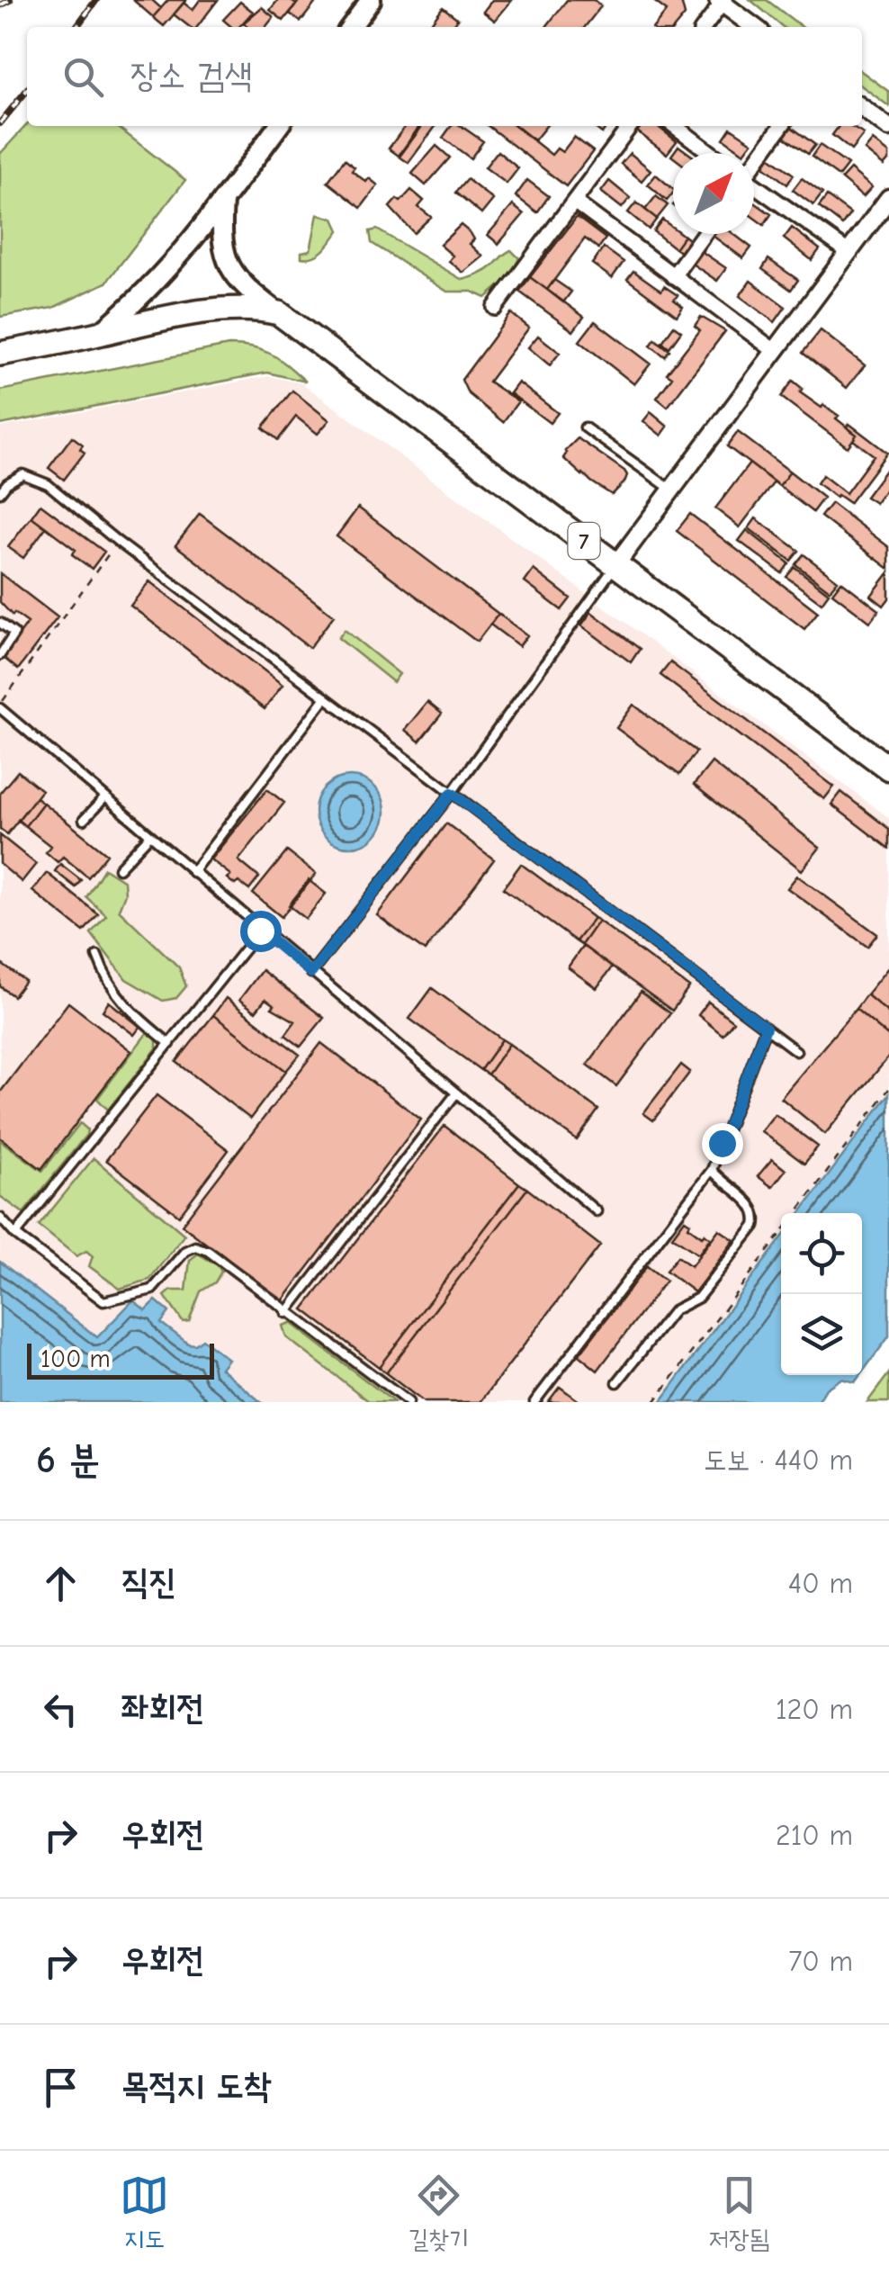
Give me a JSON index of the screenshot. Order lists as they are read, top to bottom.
{
  "streets": {
    "highway": ["7"]
  },
  "scale_bar": "100 m",
  "north": "top right",
  "page": {
    "search": "장소 검색",
    "scale": "100 m",
    "heading": ["6 분", "도보 · 440 m"],
    "list": [
      ["직진", "40 m"],
      ["좌회전", "120 m"],
      ["우회전", "210 m"],
      ["우회전", "70 m"],
      "목적지 도착"
    ],
    "nav": ["지도", "길찾기", "저장됨"]
  }
}
